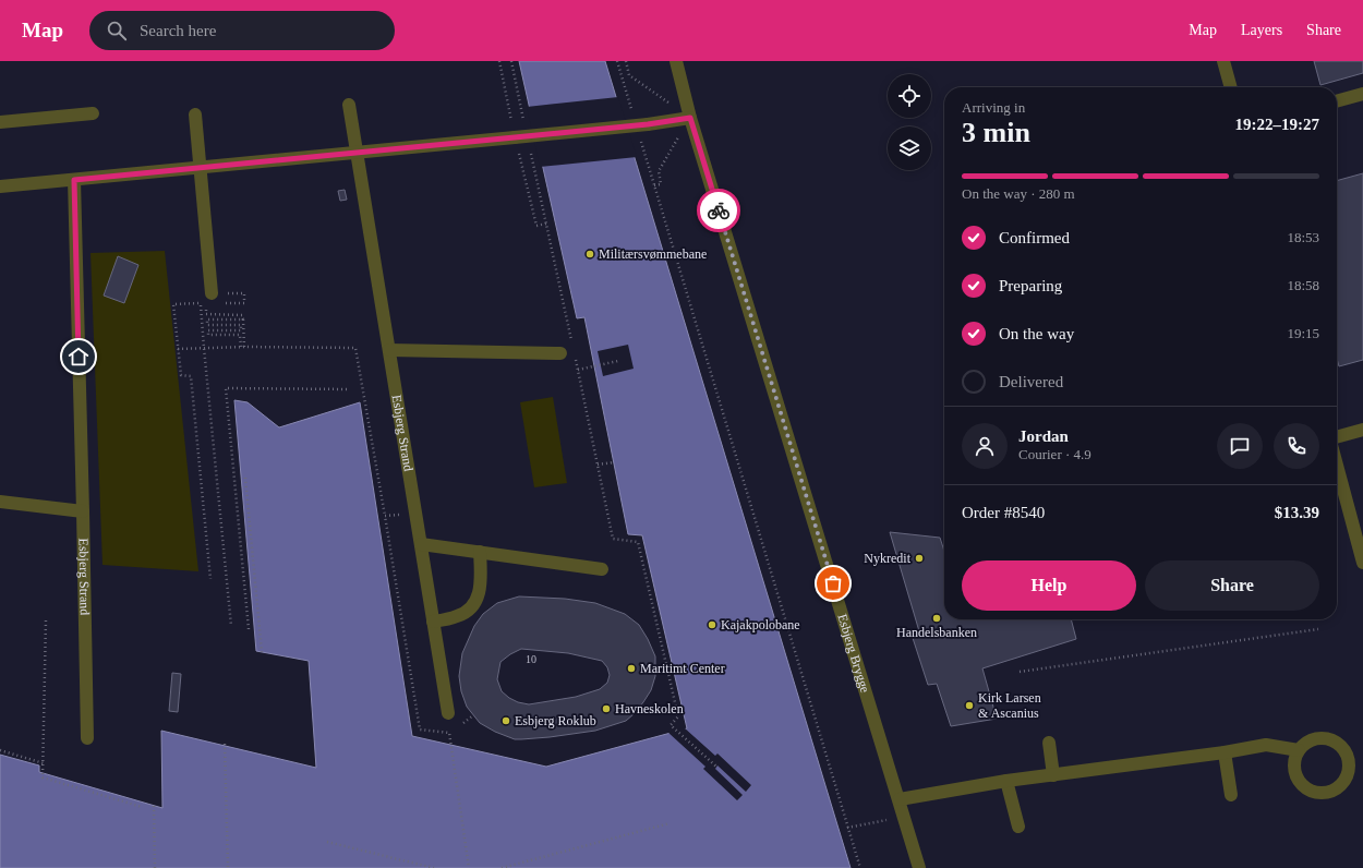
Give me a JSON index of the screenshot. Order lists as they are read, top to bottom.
{
  "streets": {
    "street": ["Esbjerg Strand", "Esbjerg Brygge"]
  },
  "places": [
    "Militærsvømmebane",
    "Nykredit",
    "Handelsbanken",
    "Kajakpolobane",
    "Maritimt Center",
    "Kirk Larsen & Ascanius",
    "Havneskolen",
    "Esbjerg Roklub"
  ],
  "house_numbers": ["10"],
  "page": {
    "header": "Map",
    "search": "Search here",
    "nav": ["Map", "Layers", "Share"],
    "heading": ["3 min", "Arriving in", "19:22–19:27"],
    "panel": [
      "Jordan",
      "Courier · 4.9",
      "Order #8540",
      "$13.39"
    ],
    "bar": "On the way · 280 m",
    "list": [
      ["Confirmed", "18:53"],
      ["Preparing", "18:58"],
      ["On the way", "19:15"],
      "Delivered"
    ],
    "buttons": ["Help", "Share"]
  }
}
